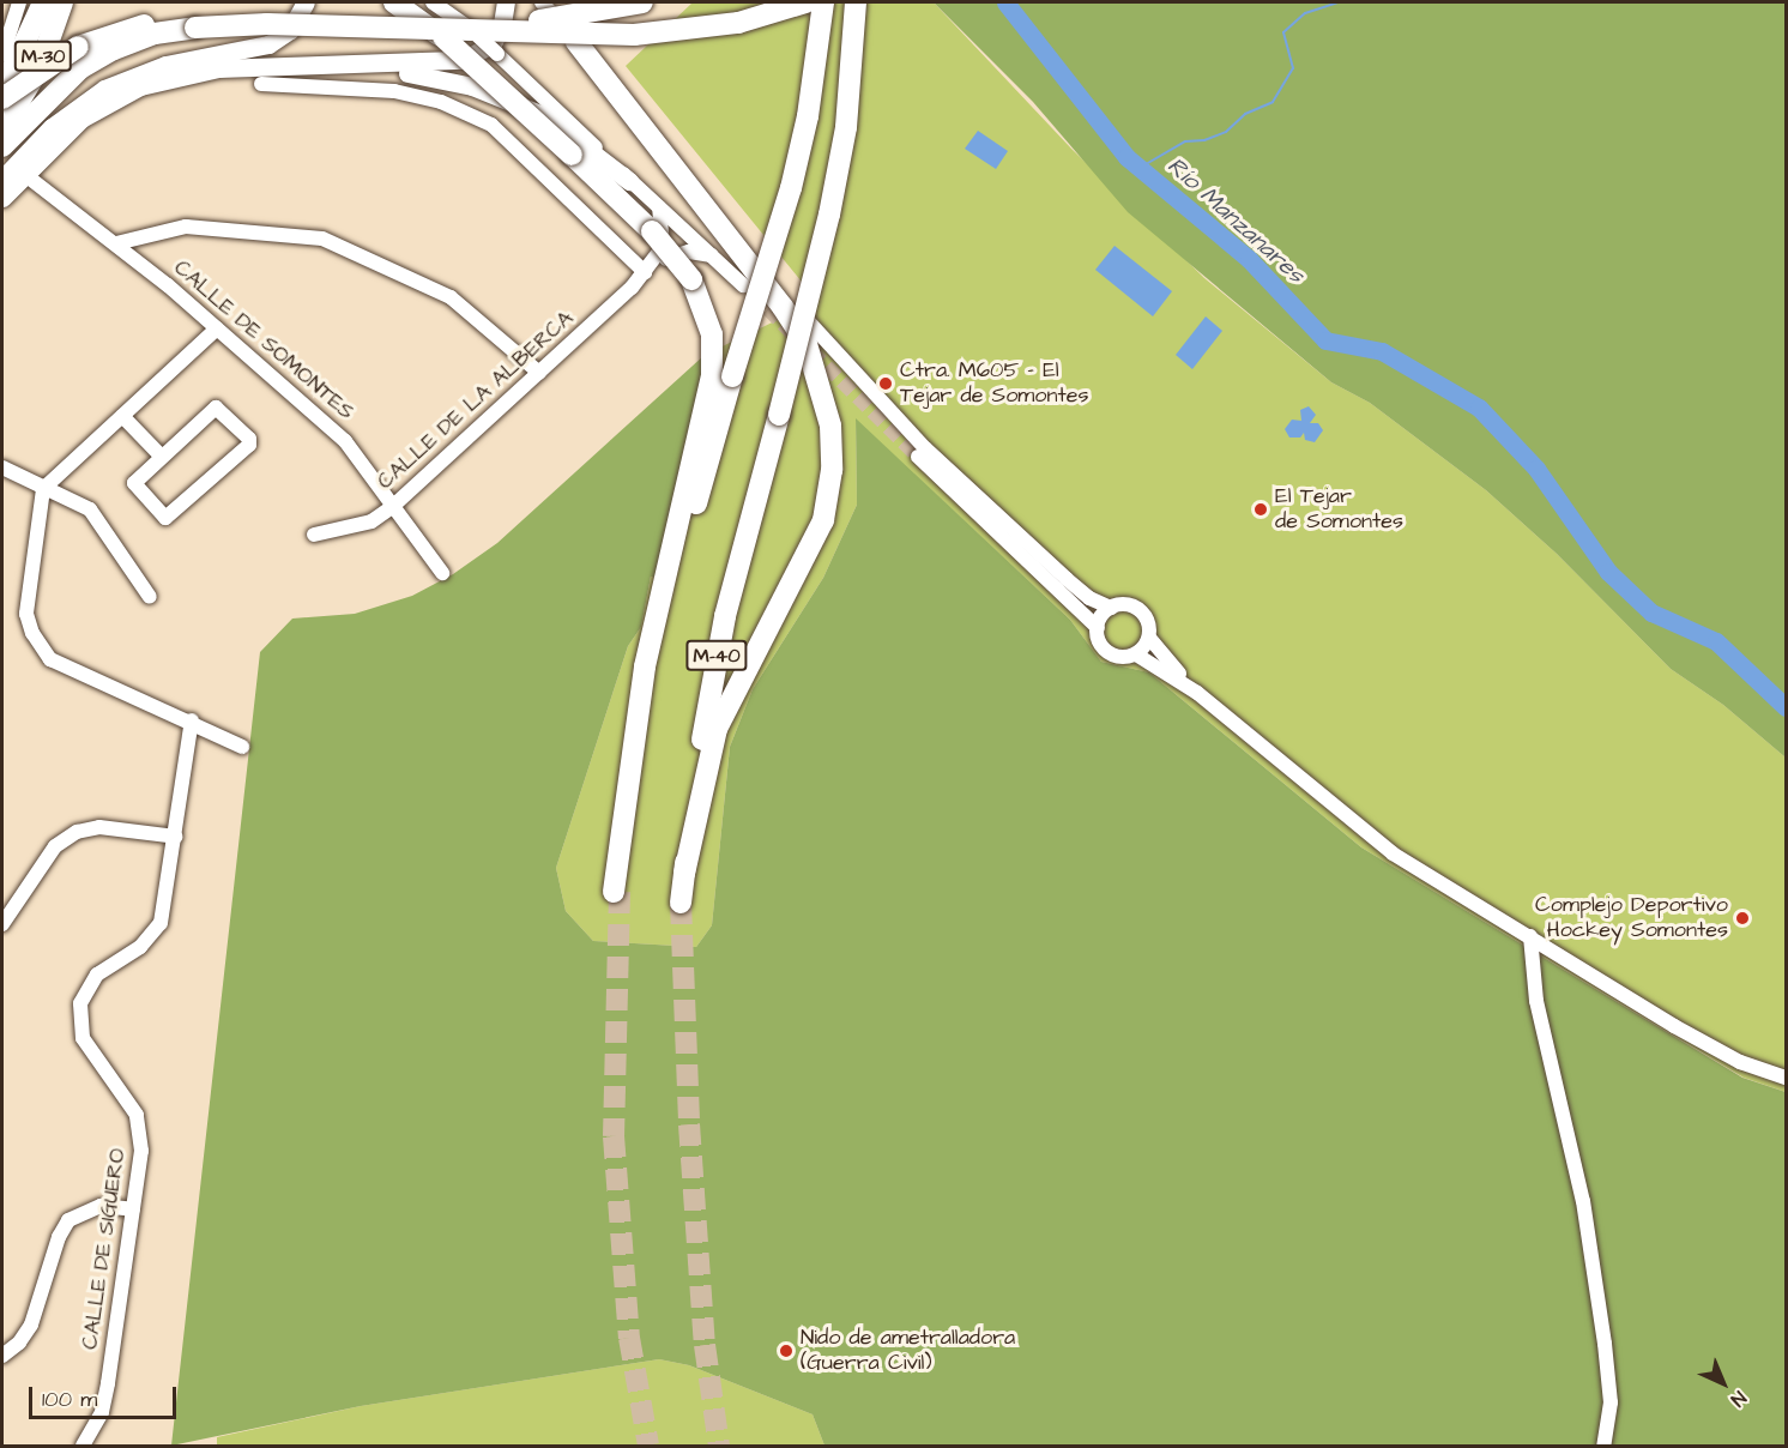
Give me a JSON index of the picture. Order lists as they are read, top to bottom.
{
  "streets": {
    "highway": ["M-30", "M-40"],
    "street": ["CALLE DE SOMONTES", "CALLE DE LA ALBERCA", "CALLE DE SIGUERO"]
  },
  "crossings": [
    ["CALLE DE SOMONTES", "CALLE DE LA ALBERCA"]
  ],
  "water": ["Río Manzanares"],
  "places": [
    "Ctra. M605 - El Tejar de Somontes",
    "El Tejar de Somontes",
    "Complejo Deportivo Hockey Somontes",
    "Nido de ametralladora (Guerra Civil)"
  ],
  "scale_bar": "100 m",
  "north": "bottom right"
}
